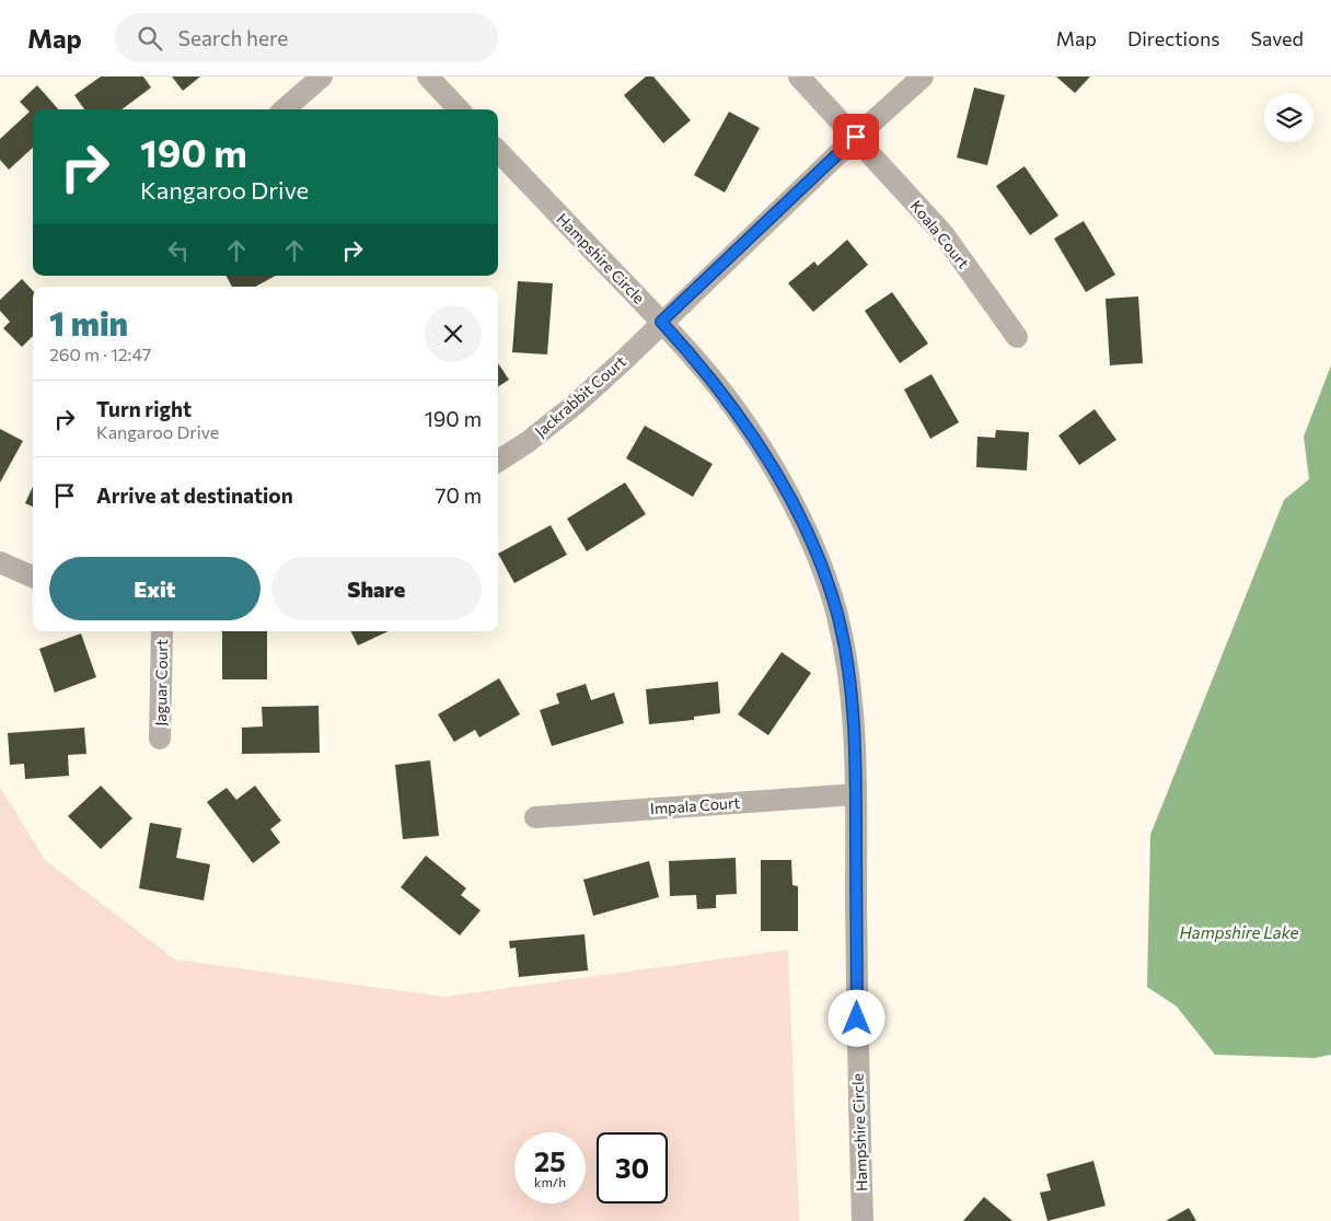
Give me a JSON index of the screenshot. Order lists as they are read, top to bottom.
{
  "streets": {
    "street": [
      "Koala Court",
      "Hampshire Circle",
      "Jackrabbit Court",
      "Jaguar Court",
      "Impala Court"
    ]
  },
  "crossings": [
    ["Koala Court", "Jackrabbit Court"],
    ["Hampshire Circle", "Jackrabbit Court"],
    ["Hampshire Circle", "Impala Court"]
  ],
  "water": ["Hampshire Lake"],
  "page": {
    "header": "Map",
    "search": "Search here",
    "nav": ["Map", "Directions", "Saved"],
    "turn": ["190 m", "Kangaroo Drive"],
    "heading": ["1 min", "260 m · 12:47"],
    "list": [
      {
        "name": "Turn right",
        "note": "Kangaroo Drive",
        "value": "190 m"
      },
      {
        "name": "Arrive at destination",
        "value": "70 m"
      }
    ],
    "buttons": ["Exit", "Share"],
    "speed": "25 km/h",
    "limit": "30"
  }
}
